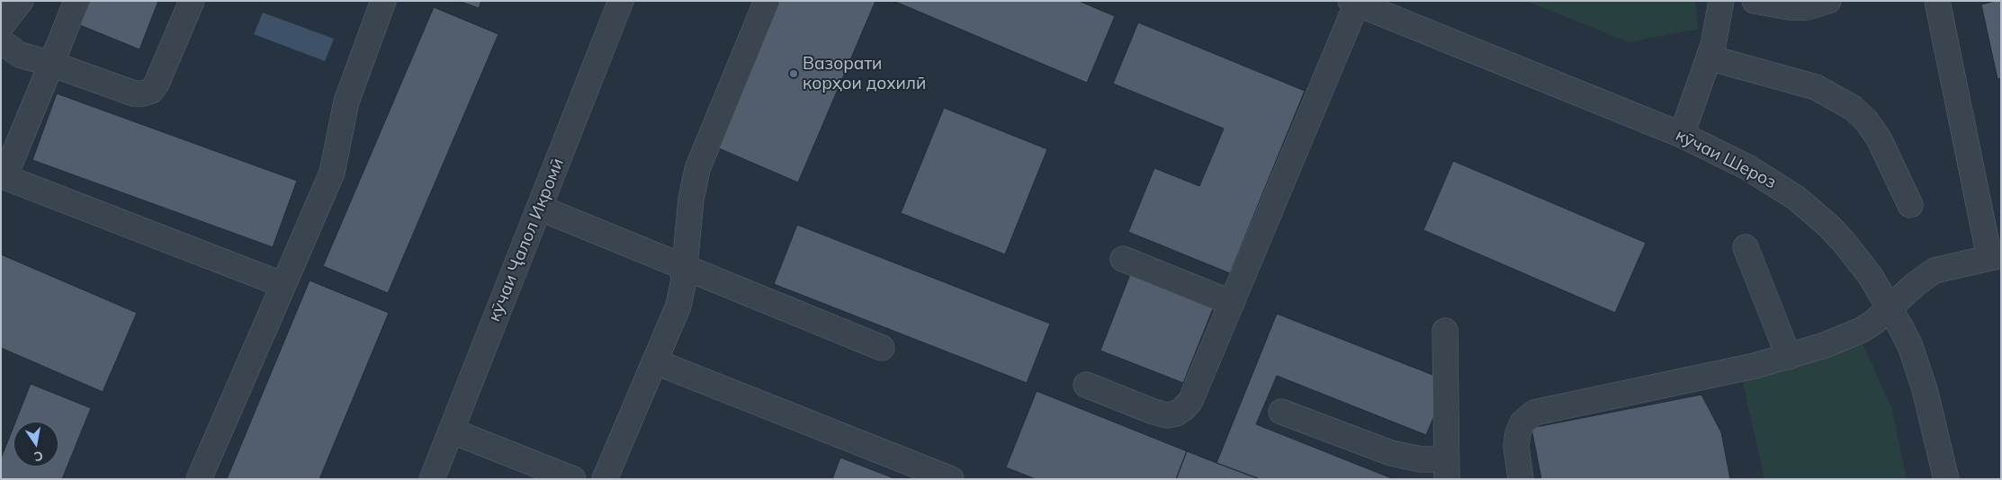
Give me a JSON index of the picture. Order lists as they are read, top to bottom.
{
  "streets": {
    "street": ["кӯчаи Шероз", "кӯчаи Ҷалол Икромӣ"]
  },
  "places": ["Вазорати корҳои дохилӣ"],
  "north": "bottom"
}
